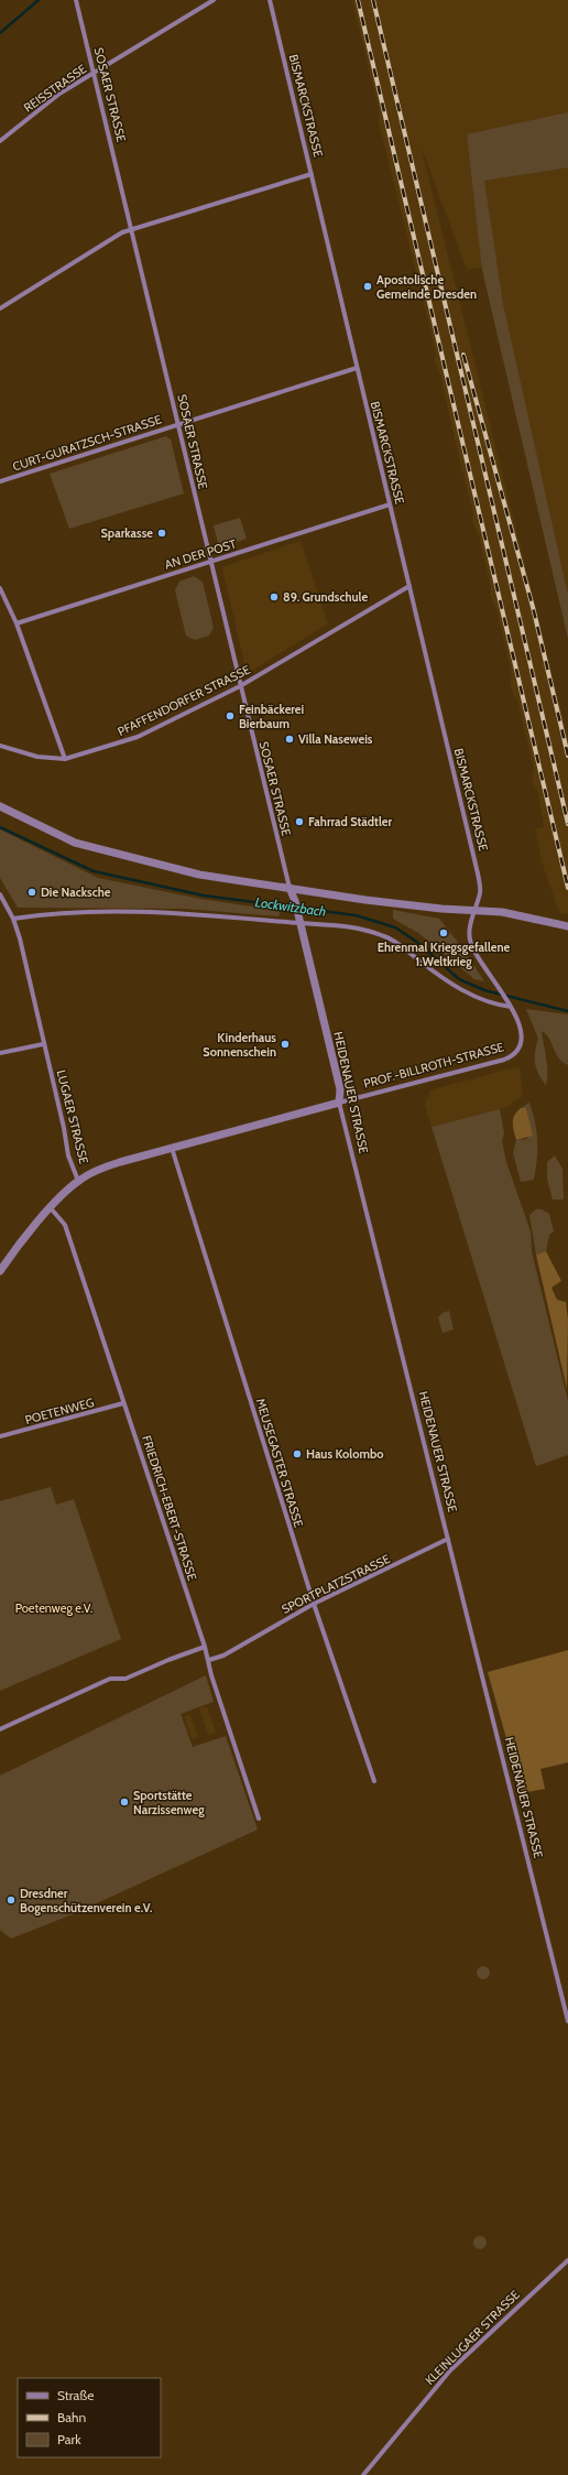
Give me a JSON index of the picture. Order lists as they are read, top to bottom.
{
  "streets": {
    "street": [
      "REISSTRASSE",
      "SOSAER STRASSE",
      "BISMARCKSTRASSE",
      "CURT-GURATZSCH-STRASSE",
      "AN DER POST",
      "PFAFFENDORFER STRASSE",
      "PROF.-BILLROTH-STRASSE",
      "HEIDENAUER STRASSE",
      "LUGAER STRASSE",
      "POETENWEG",
      "MEUSEGASTER STRASSE",
      "FRIEDRICH-EBERT-STRASSE",
      "SPORTPLATZSTRASSE",
      "KLEINLUGAER STRASSE"
    ]
  },
  "crossings": [
    ["REISSTRASSE", "SOSAER STRASSE"],
    ["SOSAER STRASSE", "CURT-GURATZSCH-STRASSE"],
    ["SOSAER STRASSE", "AN DER POST"],
    ["SOSAER STRASSE", "PFAFFENDORFER STRASSE"],
    ["SOSAER STRASSE", "HEIDENAUER STRASSE"],
    ["BISMARCKSTRASSE", "CURT-GURATZSCH-STRASSE"],
    ["BISMARCKSTRASSE", "AN DER POST"],
    ["BISMARCKSTRASSE", "PFAFFENDORFER STRASSE"],
    ["BISMARCKSTRASSE", "PROF.-BILLROTH-STRASSE"],
    ["PROF.-BILLROTH-STRASSE", "HEIDENAUER STRASSE"],
    ["PROF.-BILLROTH-STRASSE", "LUGAER STRASSE"],
    ["PROF.-BILLROTH-STRASSE", "MEUSEGASTER STRASSE"],
    ["HEIDENAUER STRASSE", "SPORTPLATZSTRASSE"],
    ["LUGAER STRASSE", "FRIEDRICH-EBERT-STRASSE"],
    ["POETENWEG", "FRIEDRICH-EBERT-STRASSE"],
    ["MEUSEGASTER STRASSE", "SPORTPLATZSTRASSE"],
    ["FRIEDRICH-EBERT-STRASSE", "SPORTPLATZSTRASSE"]
  ],
  "water": ["Lockwitzbach"],
  "parks": ["Poetenweg e.V."],
  "places": [
    "Apostolische Gemeinde Dresden",
    "Sparkasse",
    "89. Grundschule",
    "Feinbäckerei Bierbaum",
    "Villa Naseweis",
    "Fahrrad Städtler",
    "Die Nacksche",
    "Ehrenmal Kriegsgefallene 1.Weltkrieg",
    "Kinderhaus Sonnenschein",
    "Haus Kolombo",
    "Sportstätte Narzissenweg",
    "Dresdner Bogenschützenverein e.V."
  ],
  "legend": ["Straße", "Bahn", "Park"]
}
